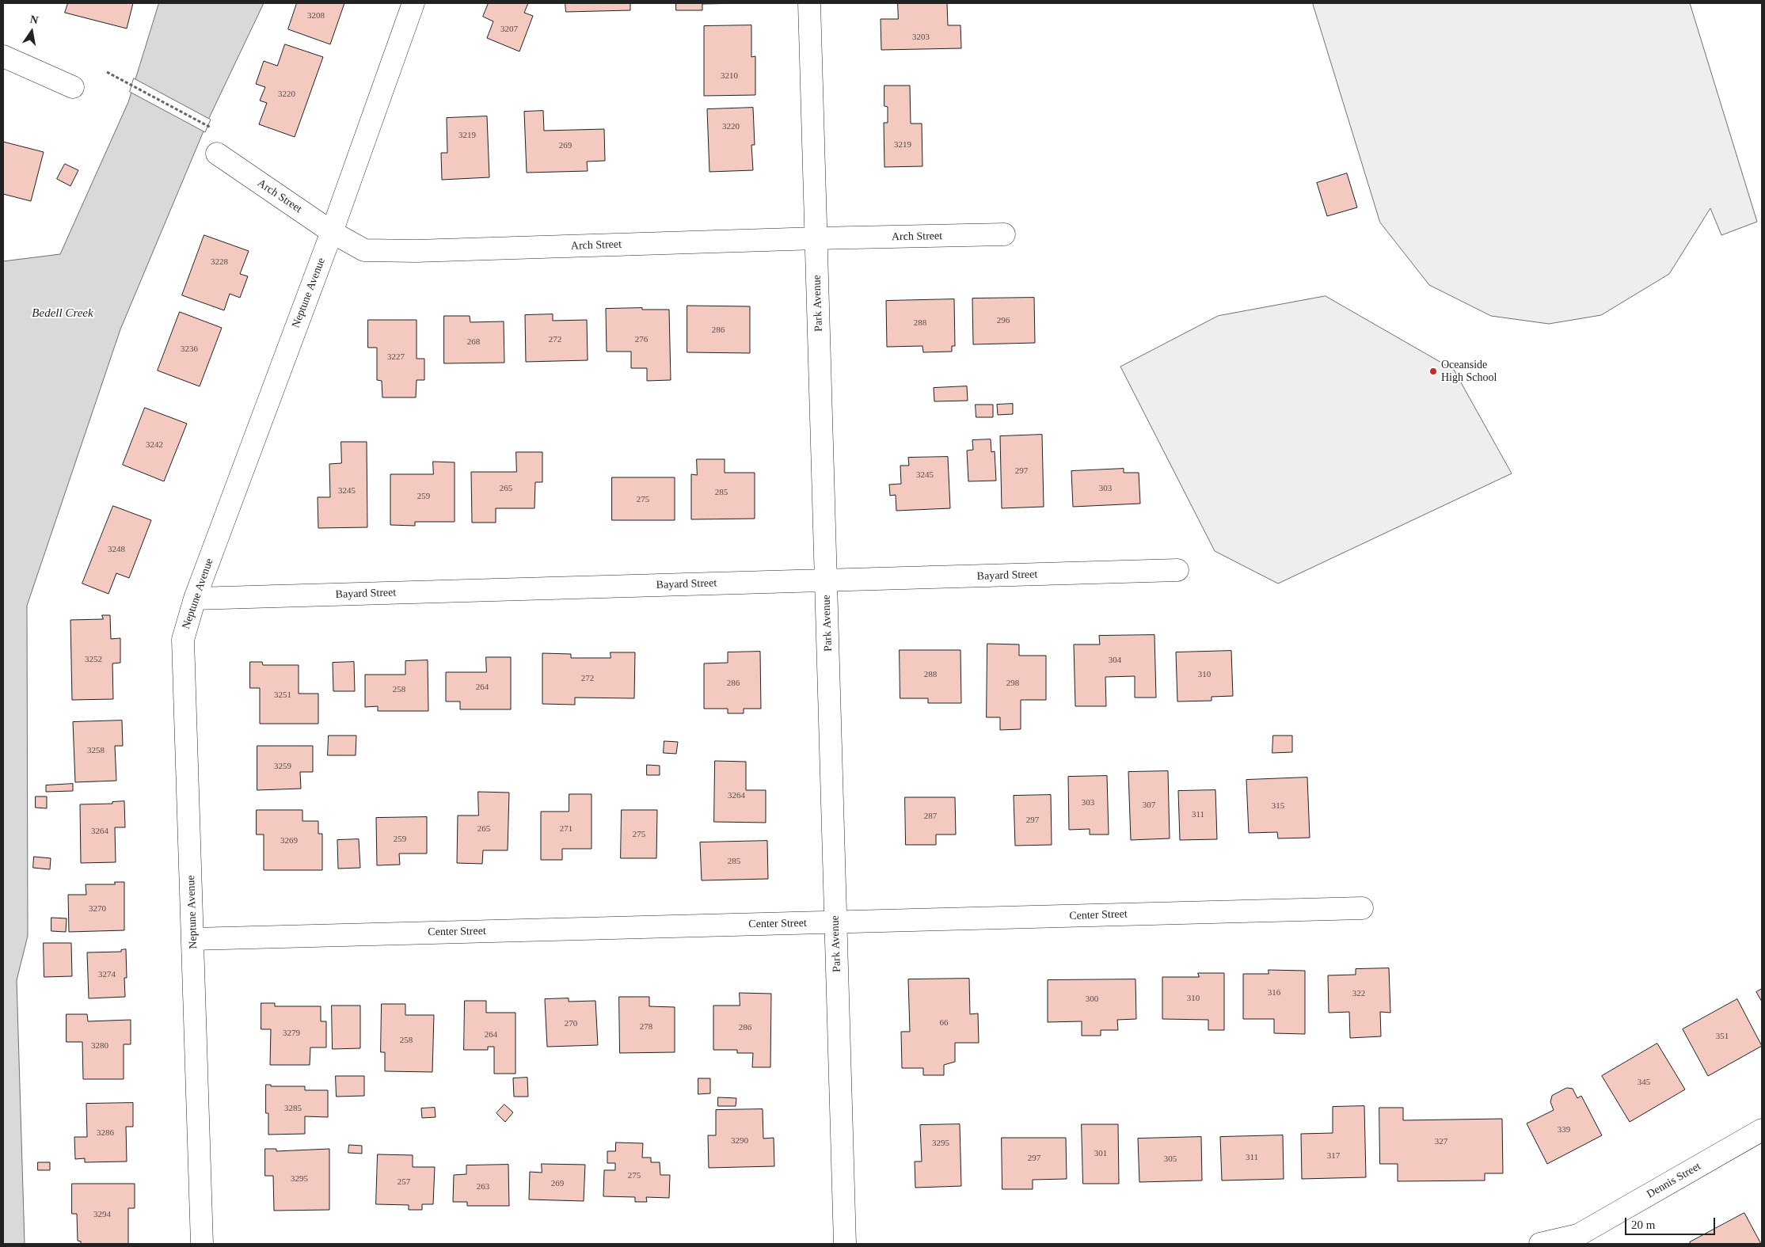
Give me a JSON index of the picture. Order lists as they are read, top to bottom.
{
  "streets": {
    "street": [
      "Arch Street",
      "Neptune Avenue",
      "Park Avenue",
      "Bayard Street",
      "Center Street",
      "Dennis Street"
    ]
  },
  "crossings": [
    ["Arch Street", "Neptune Avenue"],
    ["Arch Street", "Park Avenue"],
    ["Neptune Avenue", "Bayard Street"],
    ["Neptune Avenue", "Center Street"],
    ["Park Avenue", "Bayard Street"],
    ["Park Avenue", "Center Street"]
  ],
  "water": ["Bedell Creek"],
  "places": ["Oceanside High School"],
  "house_numbers": [
    "3208",
    "3207",
    "3203",
    "3210",
    "3220",
    "3220",
    "3219",
    "3219",
    "269",
    "3228",
    "296",
    "288",
    "286",
    "272",
    "276",
    "268",
    "3236",
    "3227",
    "3242",
    "297",
    "3245",
    "265",
    "303",
    "3245",
    "285",
    "259",
    "275",
    "3248",
    "3252",
    "304",
    "288",
    "310",
    "272",
    "286",
    "298",
    "264",
    "258",
    "3251",
    "3258",
    "3259",
    "3264",
    "303",
    "307",
    "315",
    "311",
    "287",
    "297",
    "265",
    "271",
    "3264",
    "275",
    "259",
    "3269",
    "285",
    "3270",
    "3274",
    "316",
    "322",
    "310",
    "300",
    "66",
    "270",
    "278",
    "286",
    "3279",
    "264",
    "351",
    "258",
    "3280",
    "345",
    "3285",
    "339",
    "3286",
    "3290",
    "327",
    "3295",
    "301",
    "317",
    "311",
    "297",
    "305",
    "275",
    "3295",
    "257",
    "269",
    "263",
    "3294"
  ],
  "scale_bar": "20 m",
  "north": "top"
}
